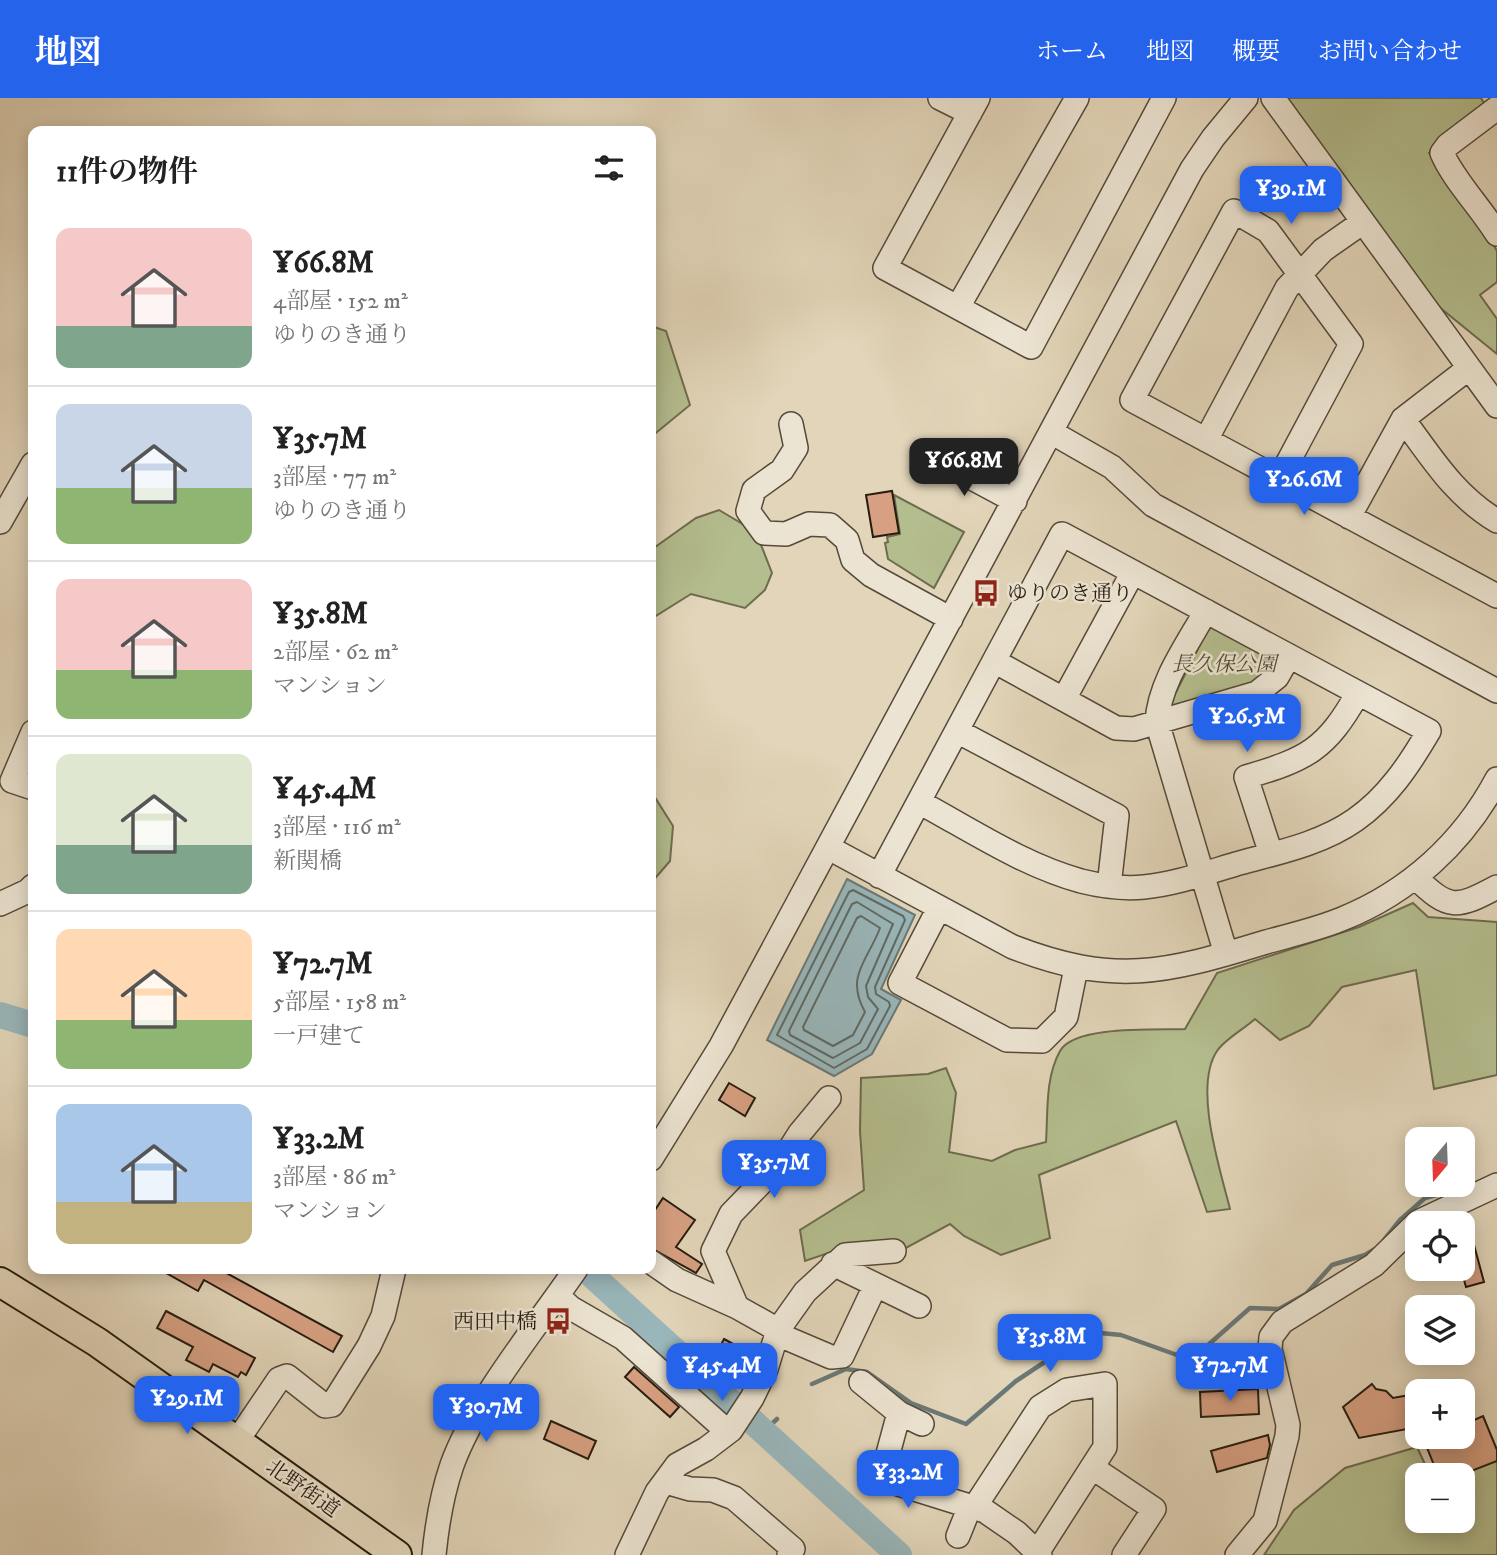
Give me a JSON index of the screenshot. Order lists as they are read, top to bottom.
{
  "streets": {
    "main road": ["北野街道"]
  },
  "parks": ["長久保公園"],
  "places": {
    "bus stop": ["ゆりのき通り", "西田中橋"]
  },
  "north": "bottom",
  "page": {
    "header": "地図",
    "nav": [
      "ホーム",
      "地図",
      "概要",
      "お問い合わせ"
    ],
    "heading": "11件の物件",
    "price": [
      "¥39.1M",
      "¥66.8M",
      "¥26.6M",
      "¥26.5M",
      "¥35.7M",
      "¥35.8M",
      "¥45.4M",
      "¥72.7M",
      "¥29.1M",
      "¥30.7M",
      "¥33.2M"
    ],
    "list": [
      {
        "name": "¥66.8M",
        "note": "4部屋 · 152 m² · ゆりのき通り"
      },
      {
        "name": "¥35.7M",
        "note": "3部屋 · 77 m² · ゆりのき通り"
      },
      {
        "name": "¥35.8M",
        "note": "2部屋 · 62 m² · マンション"
      },
      {
        "name": "¥45.4M",
        "note": "3部屋 · 116 m² · 新関橋"
      },
      {
        "name": "¥72.7M",
        "note": "5部屋 · 158 m² · 一戸建て"
      },
      {
        "name": "¥33.2M",
        "note": "3部屋 · 86 m² · マンション"
      }
    ],
    "map_buttons": ["+", "−"]
  }
}
